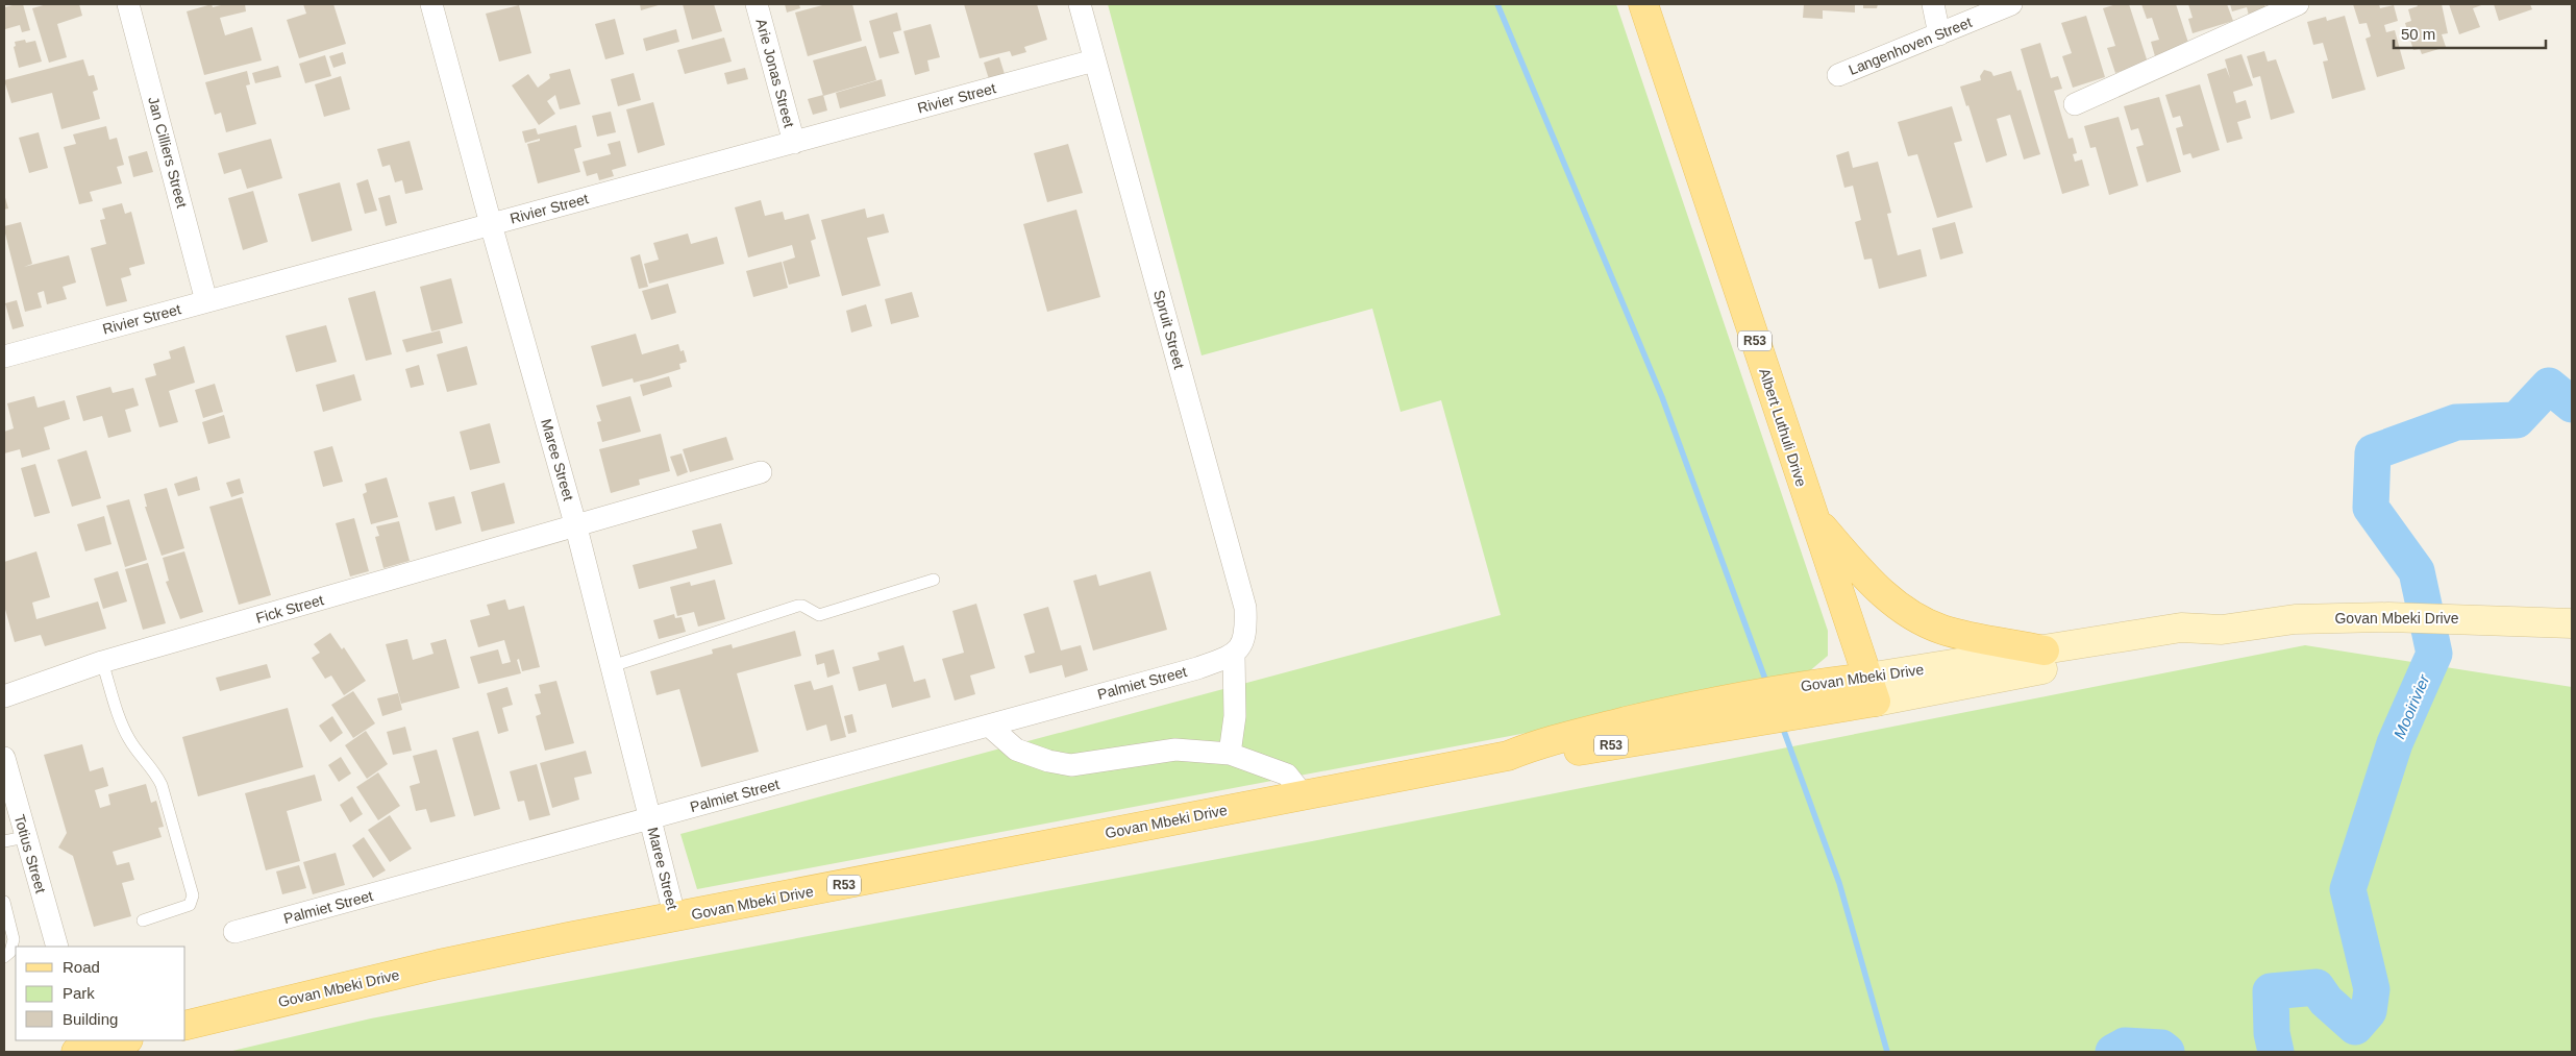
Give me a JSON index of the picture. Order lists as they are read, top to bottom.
{
  "streets": {
    "main road": ["R53", "Albert Luthuli Drive", "Govan Mbeki Drive"],
    "street": [
      "Langenhoven Street",
      "Arie Jonas Street",
      "Rivier Street",
      "Jan Cilliers Street",
      "Spruit Street",
      "Maree Street",
      "Fick Street",
      "Palmiet Street",
      "Totius Street"
    ]
  },
  "crossings": [
    ["Arie Jonas Street", "Rivier Street"],
    ["Rivier Street", "Jan Cilliers Street"],
    ["Rivier Street", "Spruit Street"],
    ["Rivier Street", "Maree Street"],
    ["Spruit Street", "Palmiet Street"],
    ["Albert Luthuli Drive", "Govan Mbeki Drive"],
    ["Maree Street", "Fick Street"],
    ["Maree Street", "Govan Mbeki Drive"],
    ["Maree Street", "Palmiet Street"]
  ],
  "water": ["Mooirivier"],
  "legend": ["Road", "Park", "Building"],
  "scale_bar": "50 m"
}
